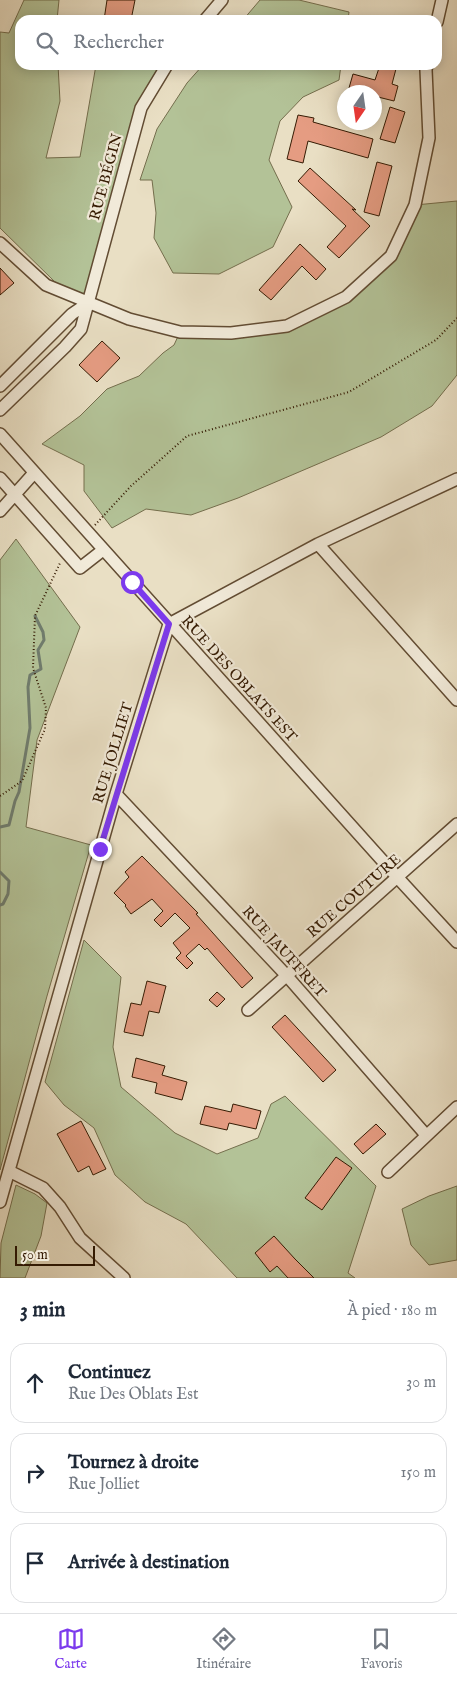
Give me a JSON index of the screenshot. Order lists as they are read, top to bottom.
{
  "streets": {
    "street": [
      "RUE BÉGIN",
      "RUE DES OBLATS EST",
      "RUE JOLLIET",
      "RUE COUTURE",
      "RUE JAUFFRET"
    ]
  },
  "crossings": [
    ["RUE DES OBLATS EST", "RUE JOLLIET"],
    ["RUE DES OBLATS EST", "RUE COUTURE"],
    ["RUE JOLLIET", "RUE JAUFFRET"],
    ["RUE COUTURE", "RUE JAUFFRET"]
  ],
  "scale_bar": "50 m",
  "north": "bottom",
  "page": {
    "search": "Rechercher",
    "scale": "50 m",
    "heading": ["3 min", "À pied · 180 m"],
    "list": [
      ["Continuez", "Rue Des Oblats Est", "30 m"],
      ["Tournez à droite", "Rue Jolliet", "150 m"],
      "Arrivée à destination"
    ],
    "nav": ["Carte", "Itinéraire", "Favoris"]
  }
}
